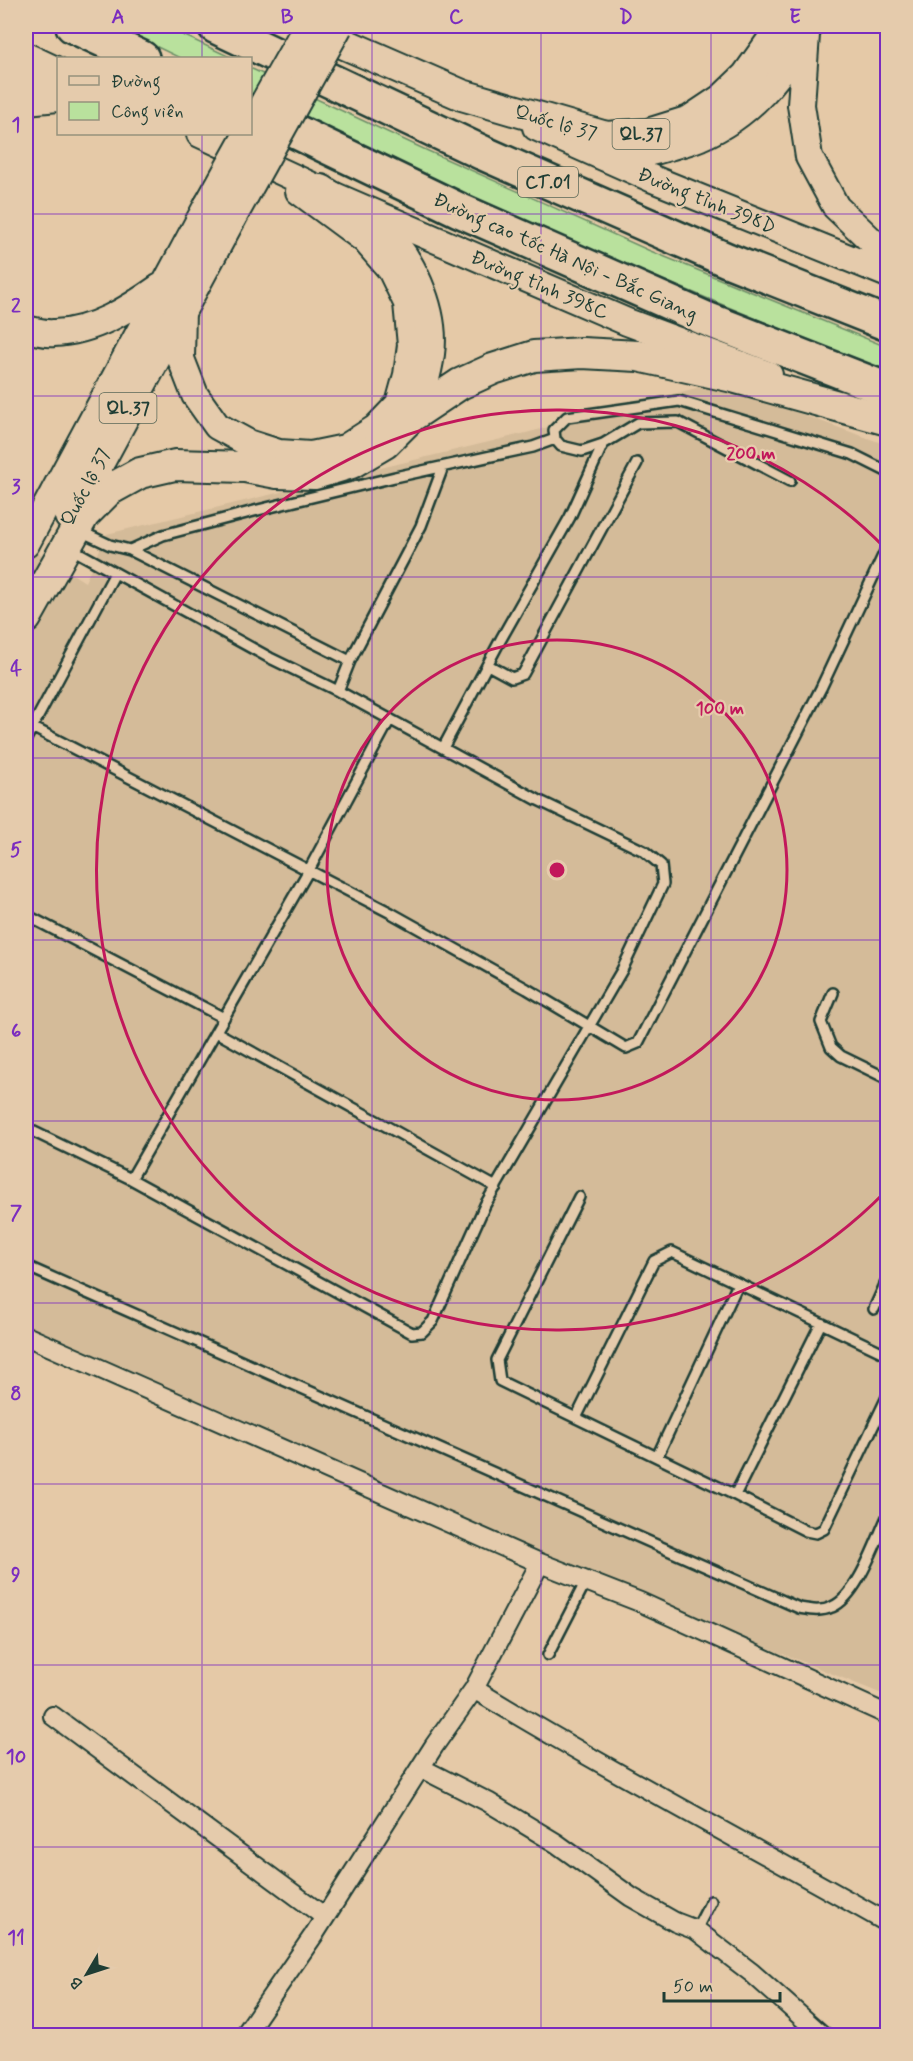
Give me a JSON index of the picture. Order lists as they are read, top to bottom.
{
  "streets": {
    "highway": [
      "Quốc lộ 37",
      "QL.37",
      "CT.01",
      "Đường cao tốc Hà Nội - Bắc Giang"
    ],
    "main road": ["Đường tỉnh 398D", "Đường tỉnh 398C"]
  },
  "crossings": [
    ["Quốc lộ 37", "QL.37"],
    ["Quốc lộ 37", "Đường tỉnh 398D"]
  ],
  "legend": ["Đường", "Công viên"],
  "scale_bar": "50 m",
  "north": "bottom left",
  "grid": {
    "columns": [
      "A",
      "B",
      "C",
      "D",
      "E"
    ],
    "rows": [
      "1",
      "2",
      "3",
      "4",
      "5",
      "6",
      "7",
      "8",
      "9",
      "10",
      "11"
    ]
  },
  "rings": ["200 m", "100 m"]
}
